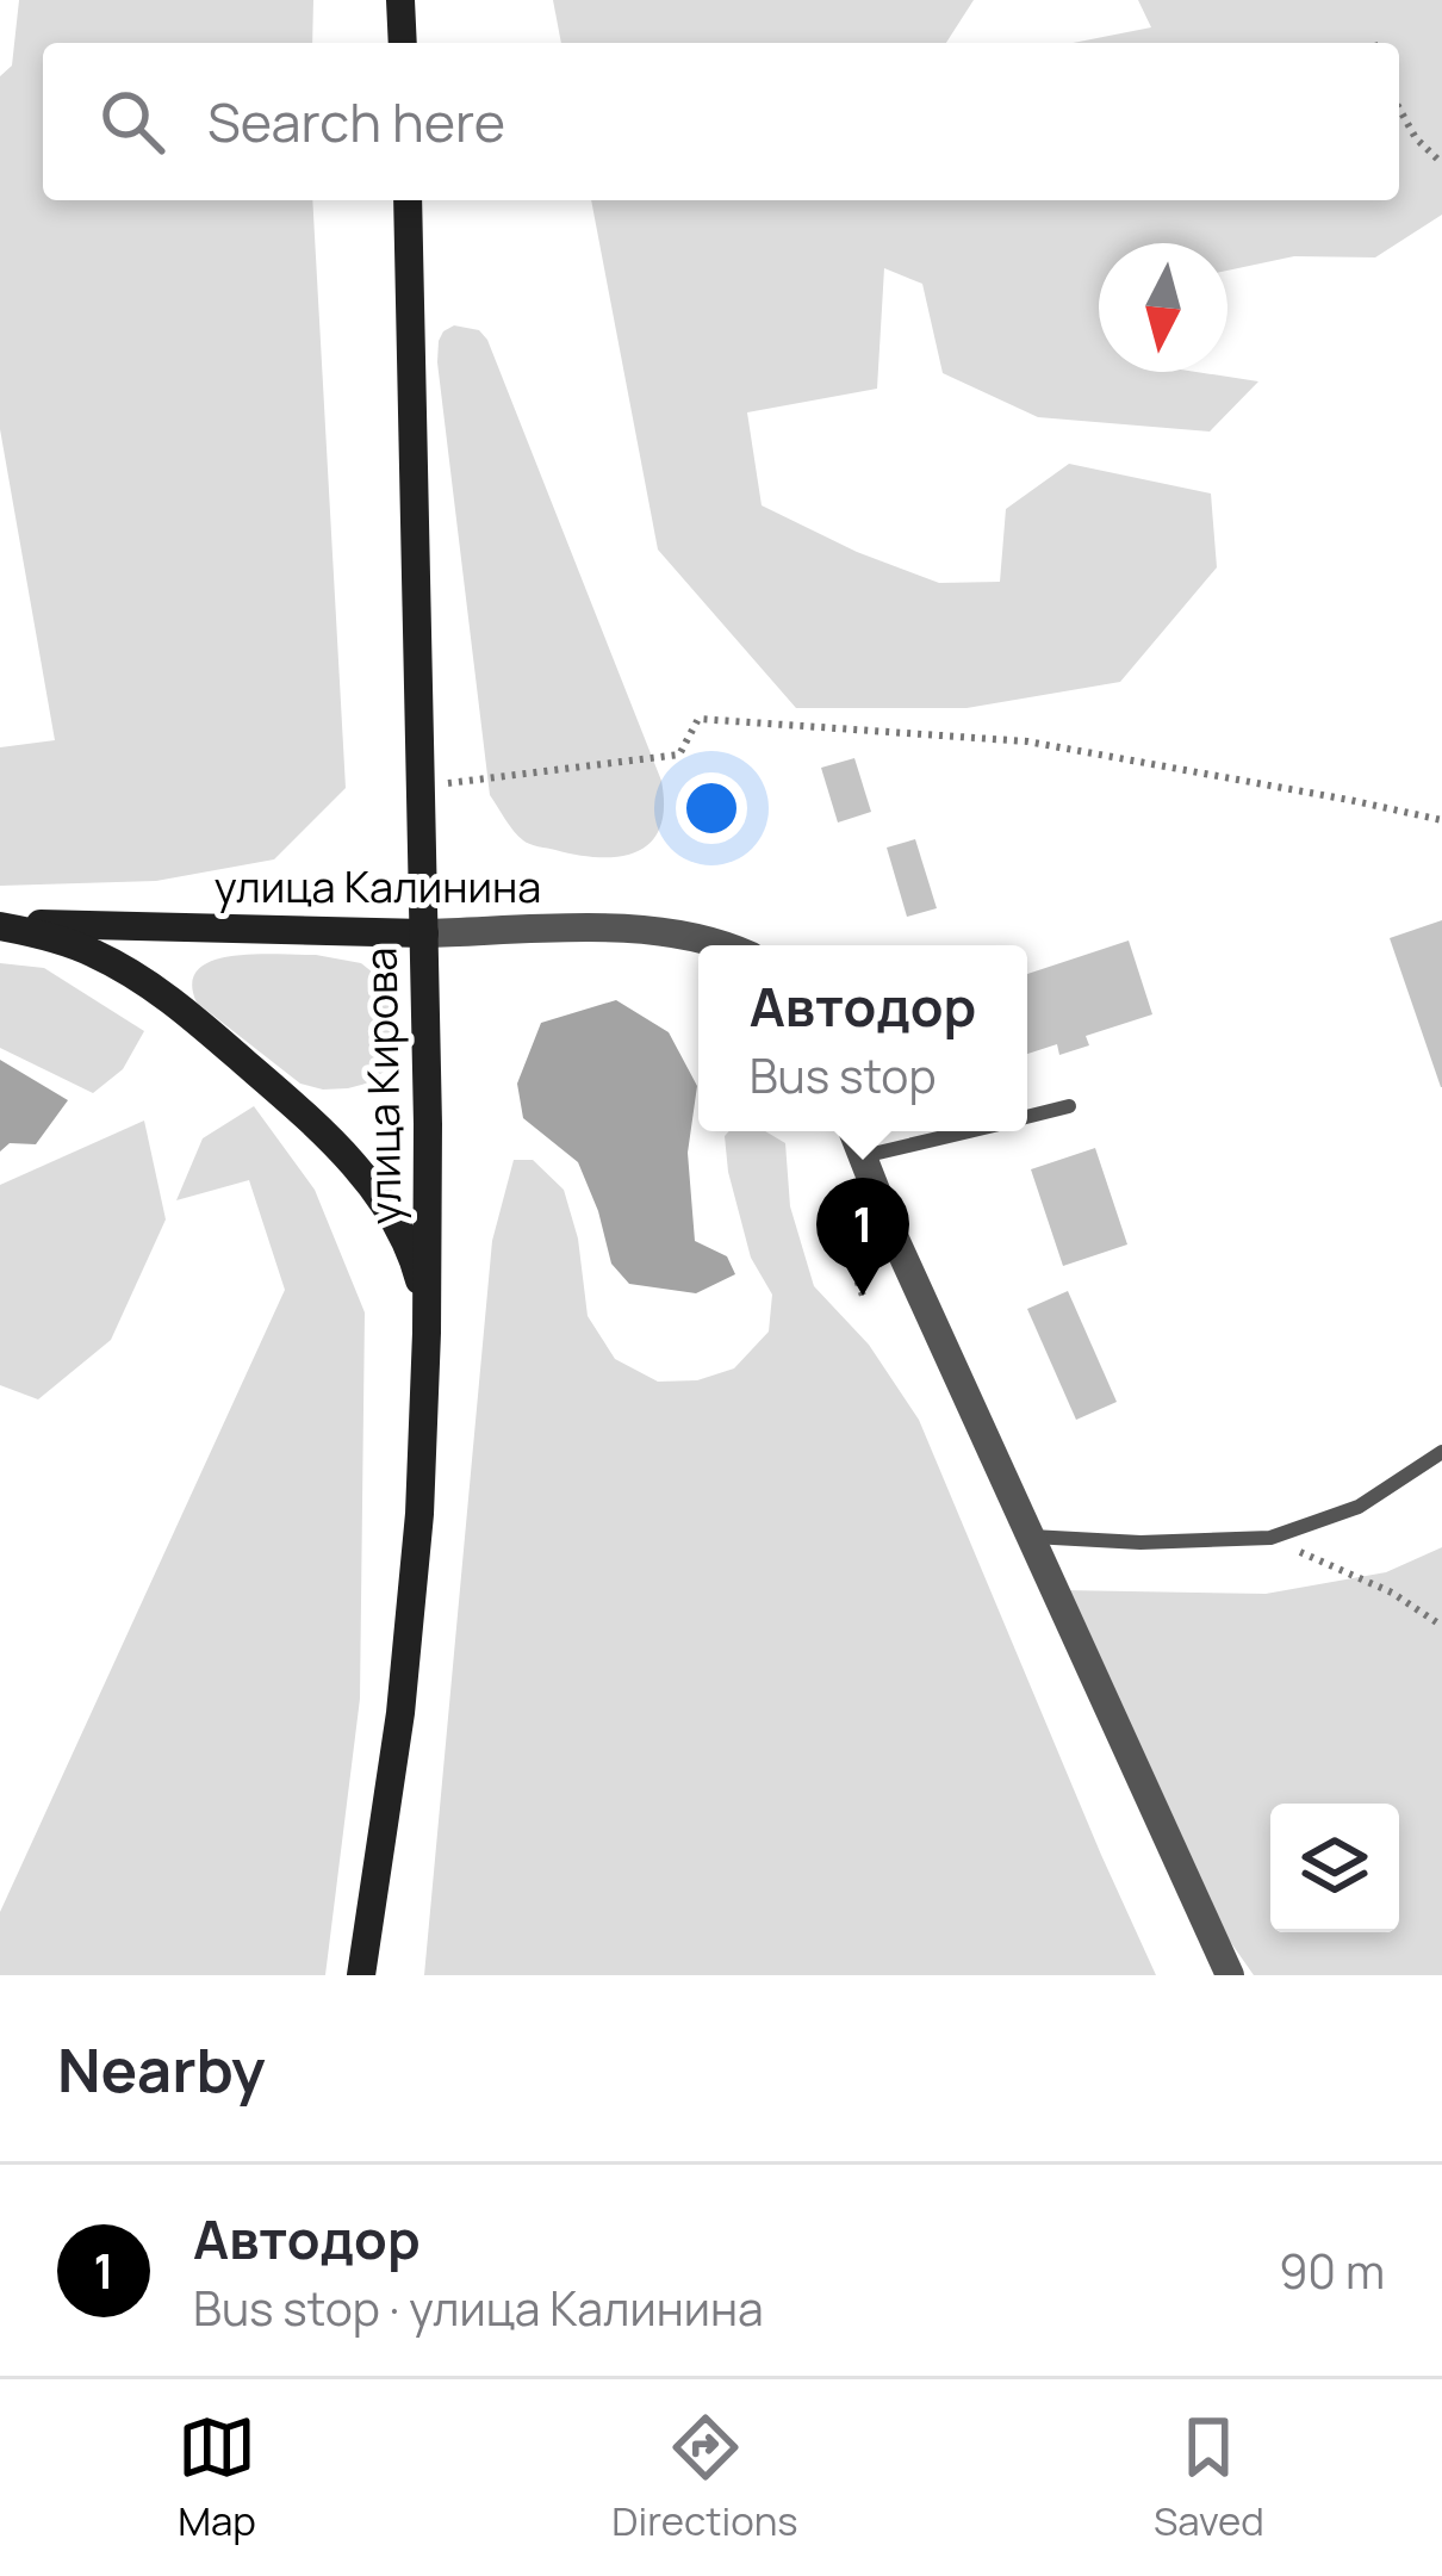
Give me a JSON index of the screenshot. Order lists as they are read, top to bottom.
{
  "streets": {
    "main road": ["улица Калинина", "улица Кирова"]
  },
  "crossings": [
    ["улица Калинина", "улица Кирова"]
  ],
  "north": "bottom",
  "page": {
    "search": "Search here",
    "popup": ["Автодор", "Bus stop"],
    "pins": "1",
    "heading": "Nearby",
    "list": [
      {
        "mark": "1",
        "name": "Автодор",
        "note": "Bus stop · улица Калинина",
        "value": "90 m"
      }
    ],
    "nav": ["Map", "Directions", "Saved"]
  }
}
